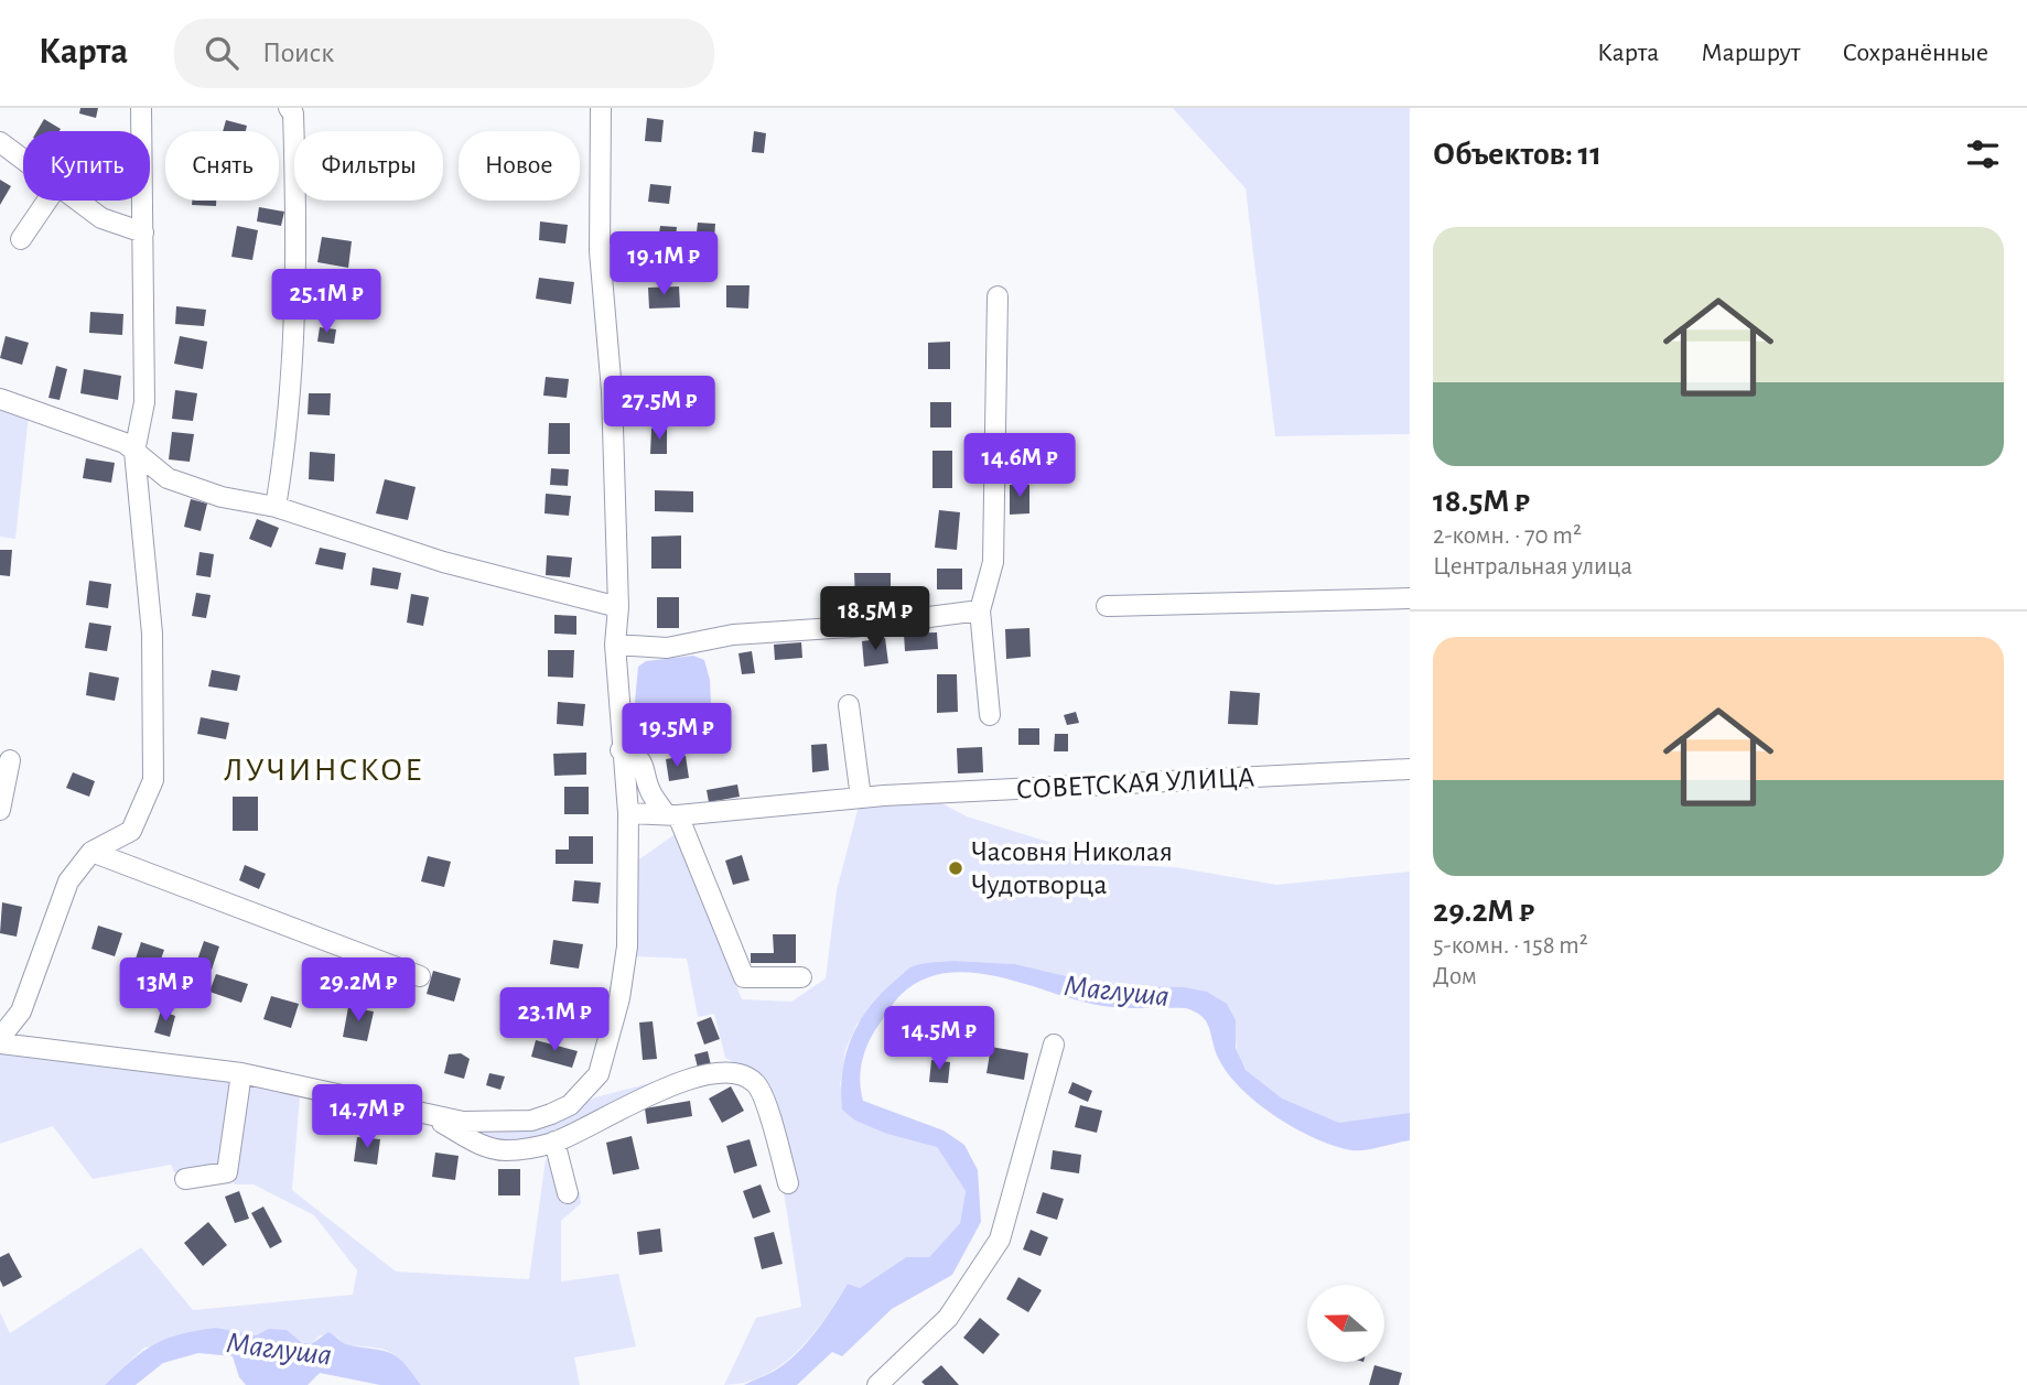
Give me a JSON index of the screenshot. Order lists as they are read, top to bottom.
{
  "streets": {
    "street": ["СОВЕТСКАЯ УЛИЦА"]
  },
  "districts": ["ЛУЧИНСКОЕ"],
  "water": ["Маглуша"],
  "places": ["Часовня Николая Чудотворца"],
  "north": "left",
  "page": {
    "header": "Карта",
    "search": "Поиск",
    "nav": ["Карта", "Маршрут", "Сохранённые"],
    "heading": "Объектов: 11",
    "chip": [
      "Купить",
      "Снять",
      "Фильтры",
      "Новое"
    ],
    "list": [
      {
        "name": "18.5M ₽",
        "note": "2-комн. · 70 m² · Центральная улица"
      },
      {
        "name": "29.2M ₽",
        "note": "5-комн. · 158 m² · Дом"
      }
    ],
    "price": [
      "19.1M ₽",
      "25.1M ₽",
      "27.5M ₽",
      "14.6M ₽",
      "18.5M ₽",
      "19.5M ₽",
      "13M ₽",
      "29.2M ₽",
      "23.1M ₽",
      "14.5M ₽",
      "14.7M ₽"
    ]
  }
}
